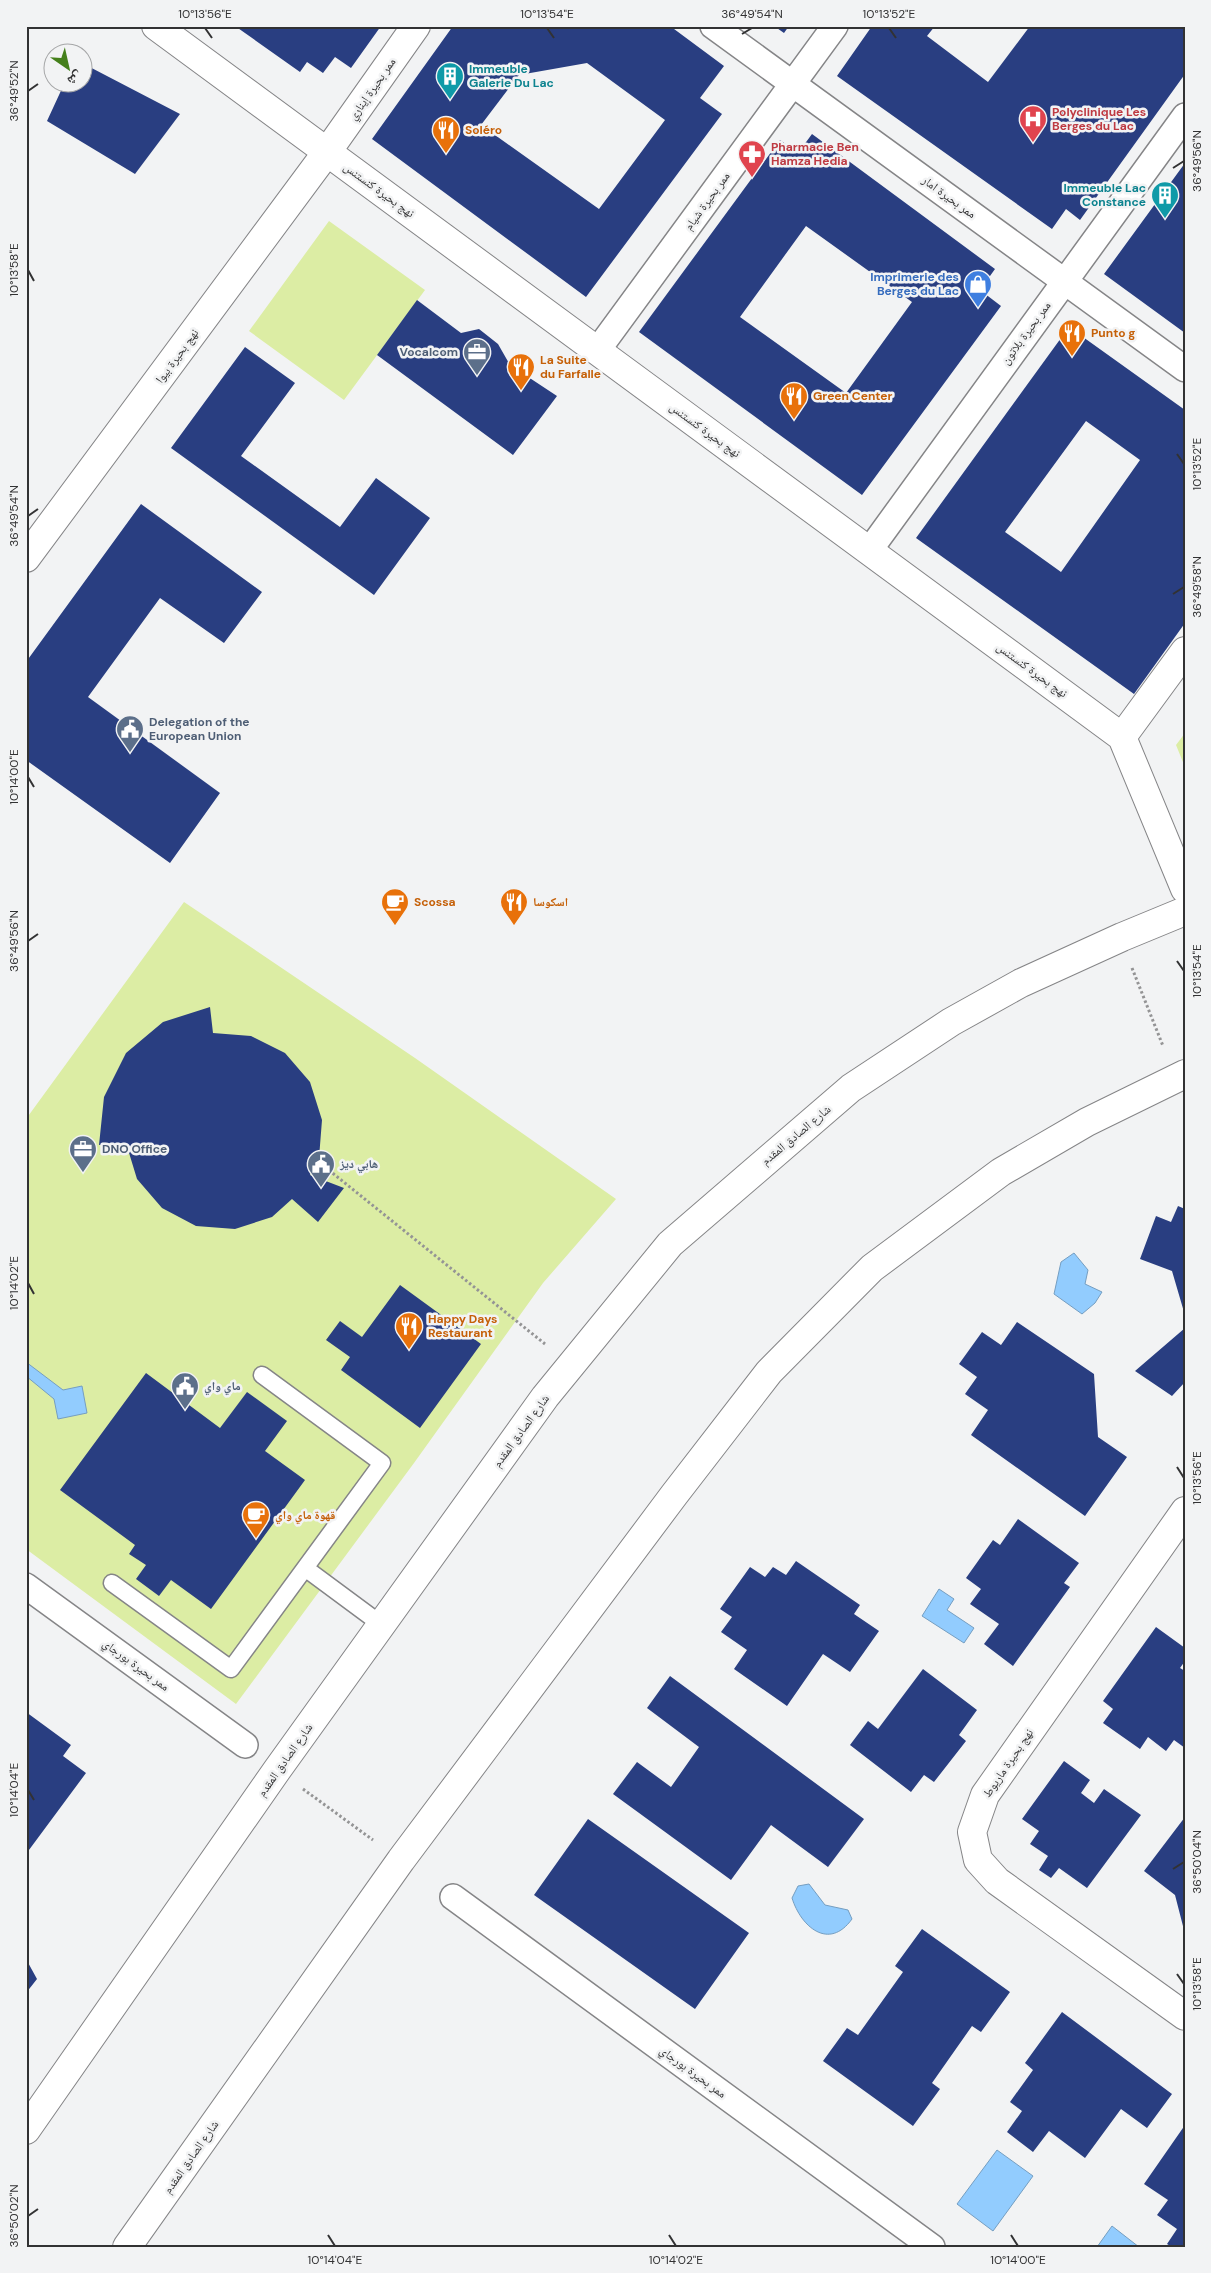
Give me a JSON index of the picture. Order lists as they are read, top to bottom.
{
  "streets": {
    "main road": [
      "ممر بحيرة إيناري",
      "نهج بحيرة كنستنس",
      "نهج بحيرة بيوا",
      "شارع الصادق المقدم",
      "نهج بحيرة ماريوط"
    ],
    "street": [
      "ممر بحيرة امار",
      "ممر بحيرة شيام",
      "ممر بحيرة بلاتون",
      "ممر بحيرة بورجاي"
    ]
  },
  "crossings": [
    ["ممر بحيرة إيناري", "نهج بحيرة كنستنس"],
    ["ممر بحيرة إيناري", "نهج بحيرة بيوا"],
    ["نهج بحيرة كنستنس", "ممر بحيرة شيام"],
    ["نهج بحيرة كنستنس", "ممر بحيرة بلاتون"],
    ["نهج بحيرة كنستنس", "نهج بحيرة بيوا"],
    ["ممر بحيرة امار", "ممر بحيرة شيام"],
    ["ممر بحيرة امار", "ممر بحيرة بلاتون"]
  ],
  "places": {
    "building": ["Immeuble Galerie Du Lac", "Immeuble Lac Constance"],
    "hospital": ["Polyclinique Les Berges du Lac"],
    "restaurant": [
      "Soléro",
      "Punto g",
      "La Suite du Farfalle",
      "Green Center",
      "اسكوسا",
      "Happy Days Restaurant"
    ],
    "pharmacy": ["Pharmacie Ben Hamza Hedia"],
    "shop": ["Imprimerie des Berges du Lac"],
    "office": ["Vocalcom", "DNO Office"],
    "public building": ["Delegation of the European Union", "هابي ديز", "ماي واي"],
    "cafe": ["Scossa", "قهوة ماي واي"]
  },
  "north": "bottom right",
  "coordinates": [
    "10°13'56\"E",
    "10°13'54\"E",
    "36°49'54\"N",
    "10°13'52\"E",
    "36°49'52\"N",
    "36°49'56\"N",
    "10°13'58\"E",
    "36°49'58\"N",
    "10°14'00\"E",
    "10°14'02\"E",
    "10°14'04\"E",
    "36°50'04\"N",
    "36°50'02\"N"
  ]
}
